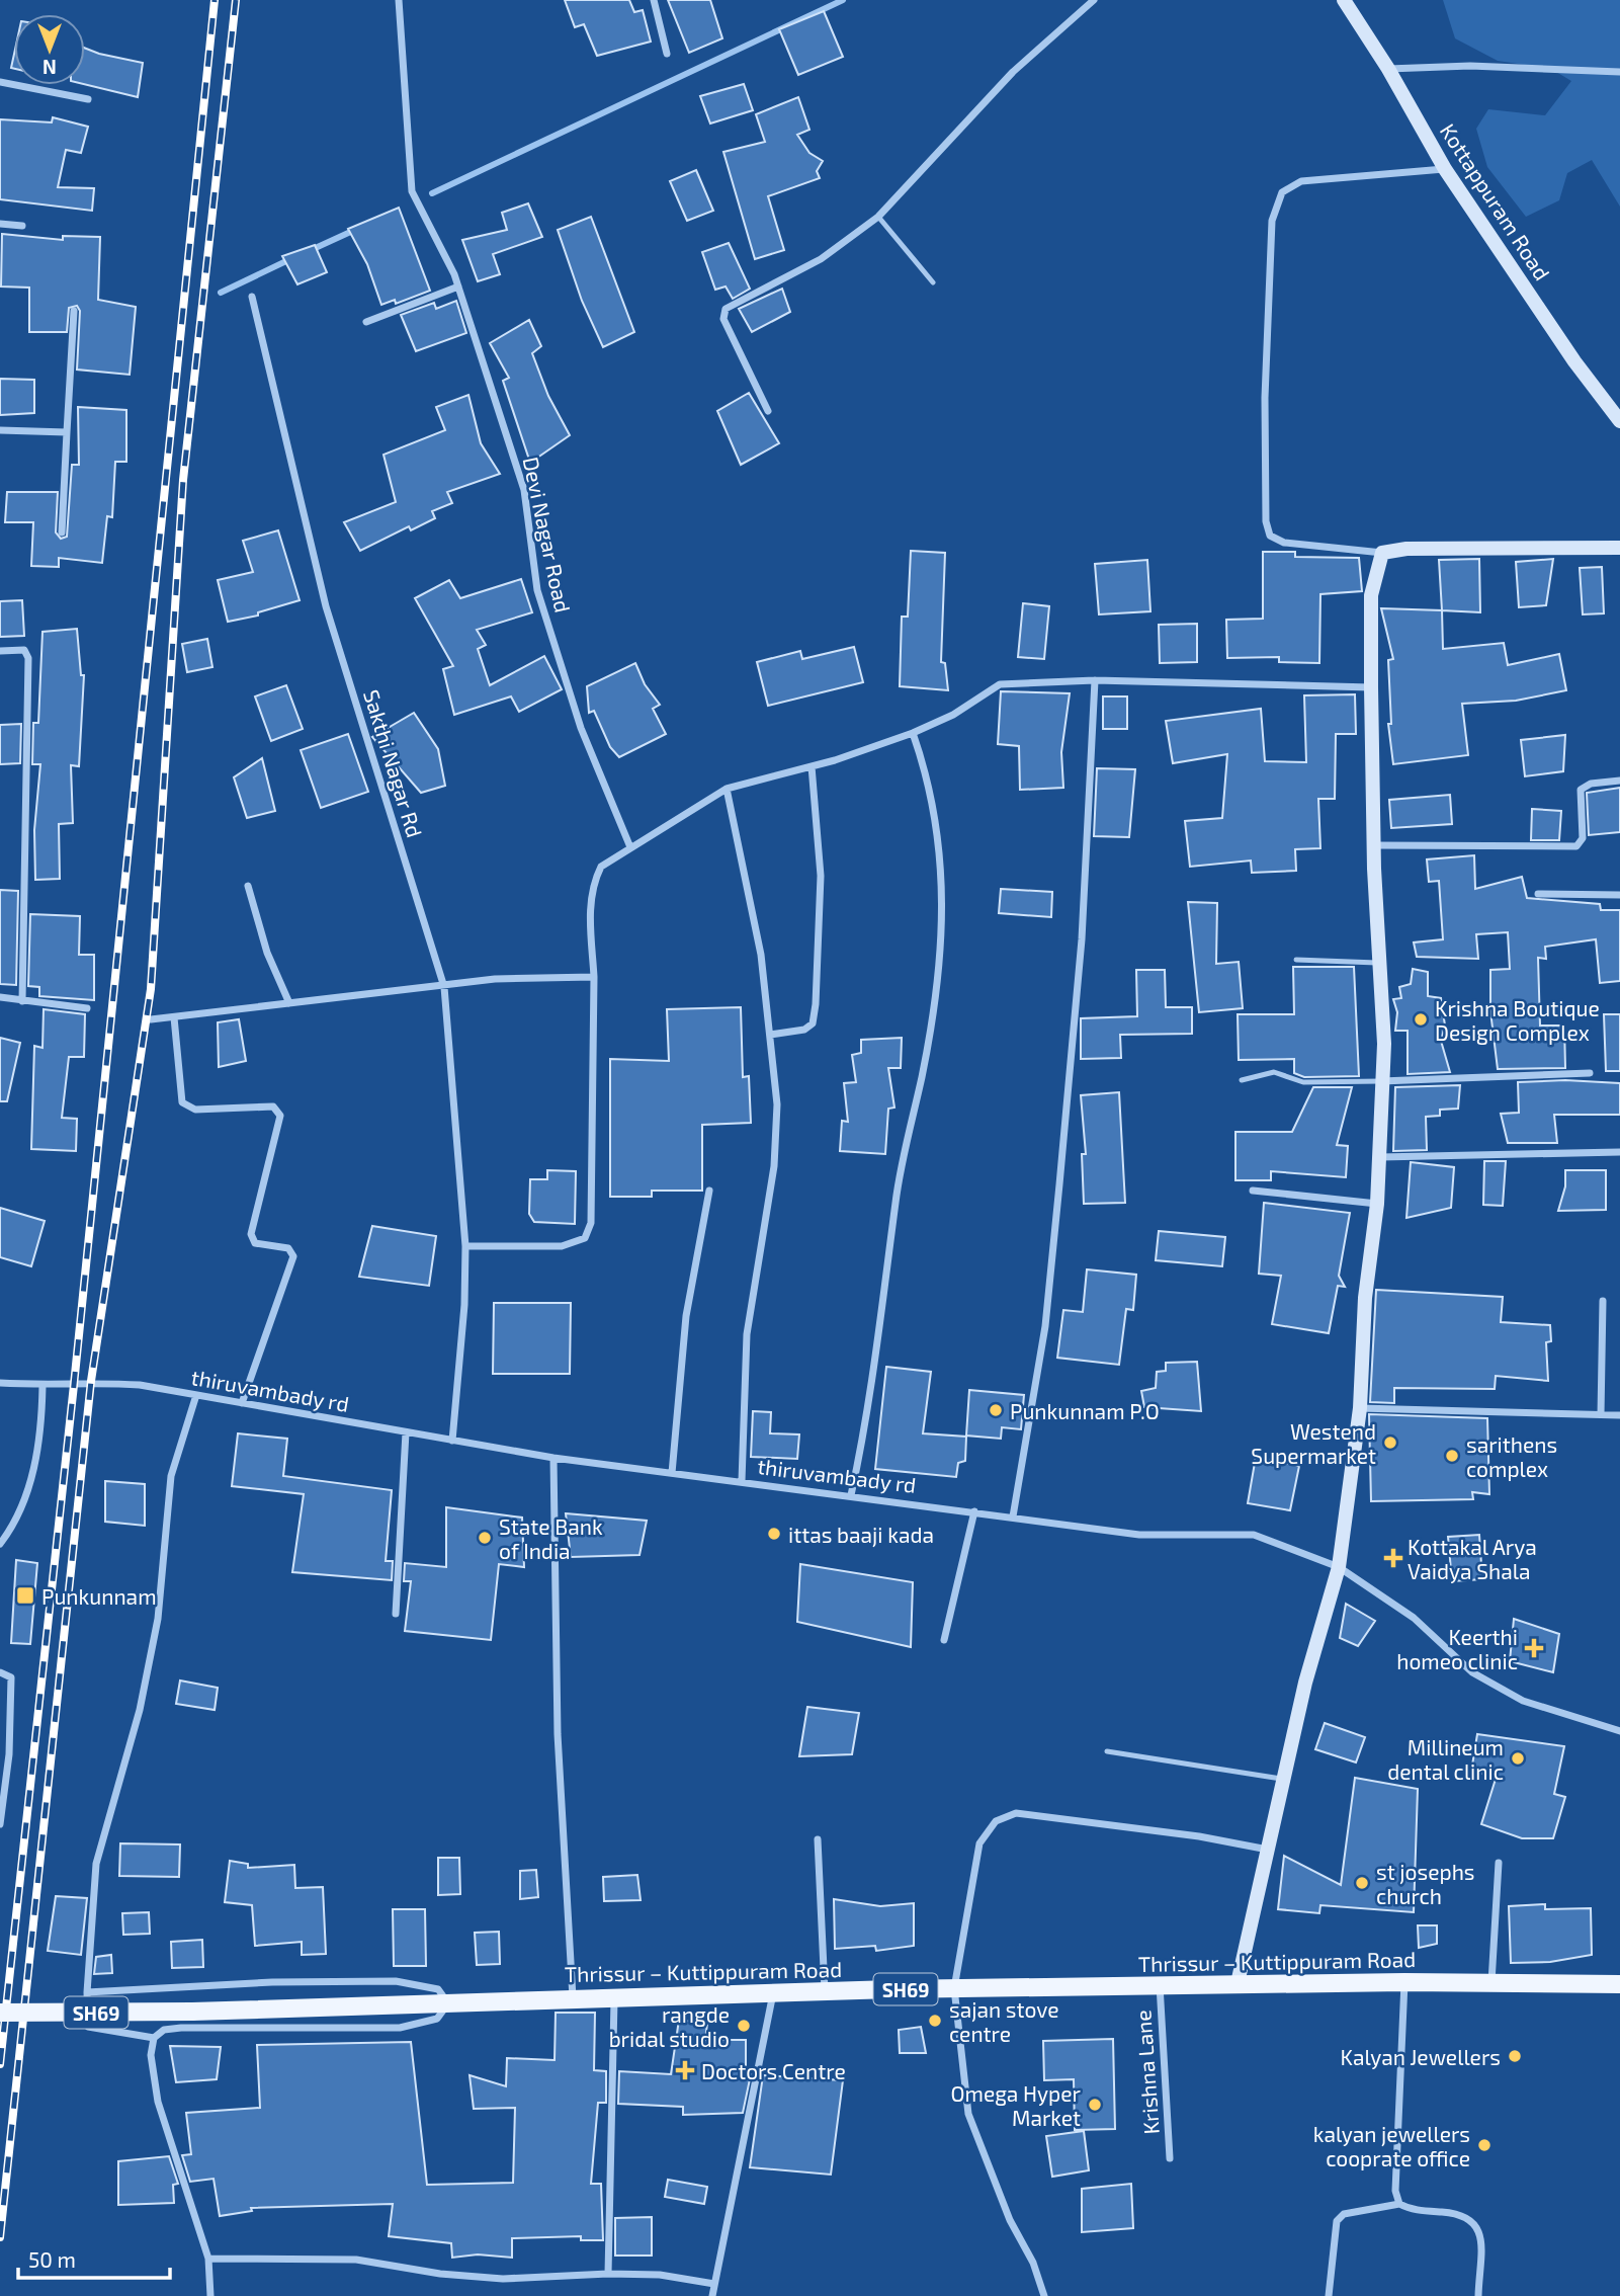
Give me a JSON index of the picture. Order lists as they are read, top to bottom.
{
  "streets": {
    "main road": ["Thrissur – Kuttippuram Road", "SH69"],
    "street": [
      "Kottappuram Road",
      "Devi Nagar Road",
      "Sakthi Nagar Rd",
      "thiruvambady rd",
      "Krishna Lane"
    ]
  },
  "crossings": [
    ["Sakthi Nagar Rd", "thiruvambady rd"],
    ["Thrissur – Kuttippuram Road", "Krishna Lane"]
  ],
  "places": {
    "other": [
      "Krishna Boutique Design Complex",
      "Punkunnam P.O",
      "Westend Supermarket",
      "sarithens complex",
      "ittas baaji kada",
      "State Bank of India",
      "Millineum dental clinic",
      "st josephs church",
      "sajan stove centre",
      "rangde bridal studio",
      "Kalyan Jewellers",
      "Omega Hyper Market",
      "kalyan jewellers cooprate office"
    ],
    "health": ["Kottakal Arya Vaidya Shala", "Keerthi homeo clinic", "Doctors Centre"],
    "transit": ["Punkunnam"]
  },
  "scale_bar": "50 m",
  "north": "bottom"
}
